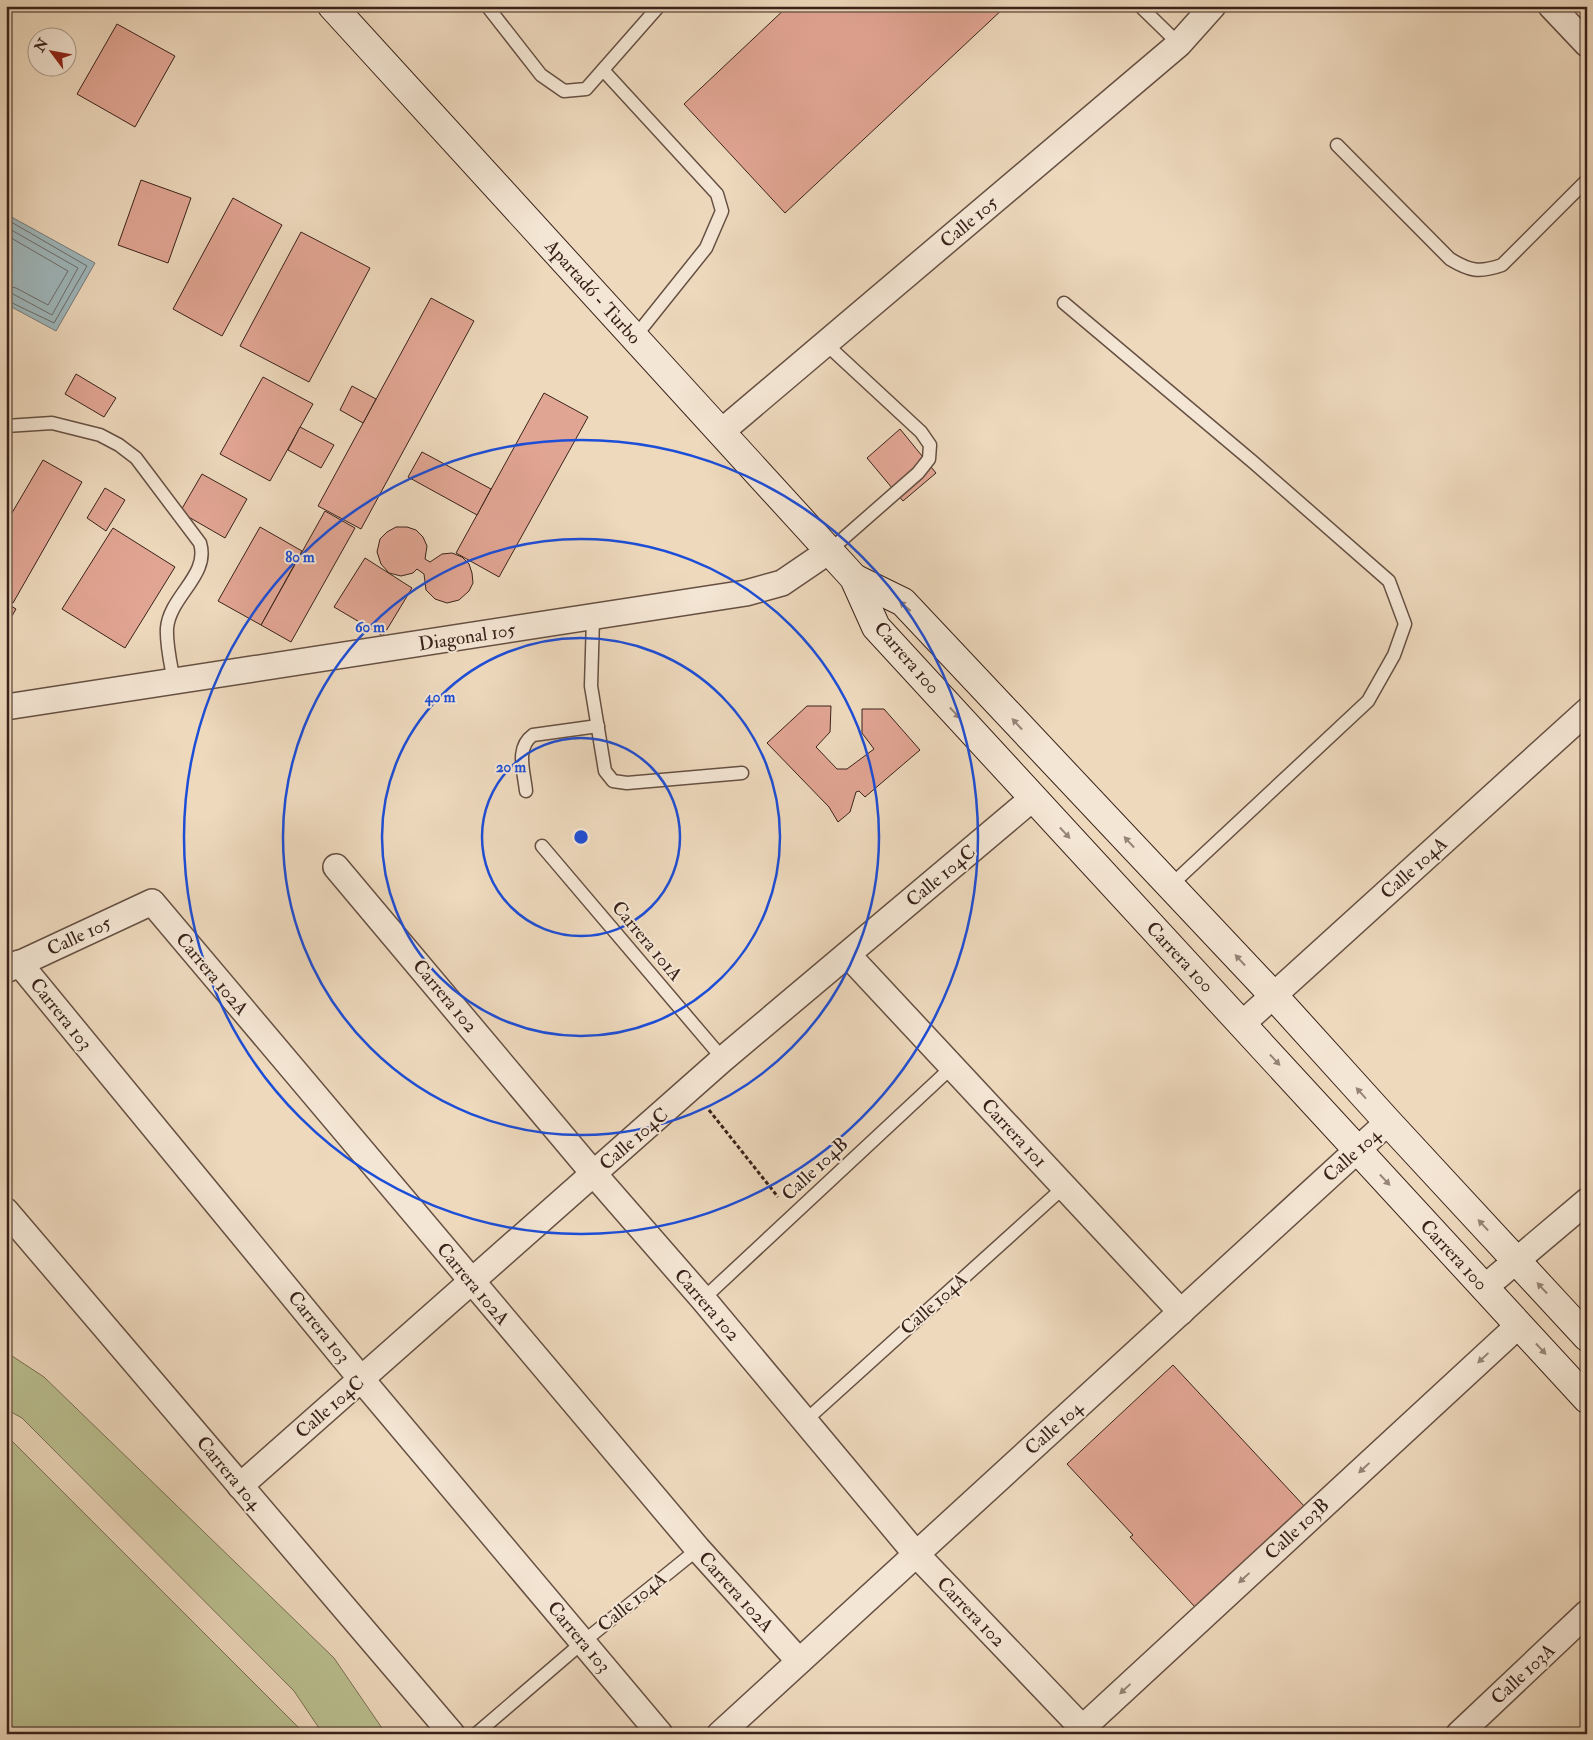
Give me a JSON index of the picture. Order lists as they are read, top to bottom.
{
  "streets": {
    "main road": ["Apartadó - Turbo", "Carrera 100"],
    "street": [
      "Calle 105",
      "Diagonal 105",
      "Calle 104A",
      "Calle 104C",
      "Carrera 102A",
      "Carrera 102",
      "Carrera 103",
      "Carrera 101",
      "Calle 104",
      "Carrera 104",
      "Calle 103B",
      "Calle 103A"
    ],
    "lane": ["Carrera 101A", "Calle 104B"]
  },
  "crossings": [
    ["Calle 105", "Apartadó - Turbo"],
    ["Calle 105", "Carrera 102A"],
    ["Calle 105", "Carrera 103"],
    ["Apartadó - Turbo", "Diagonal 105"],
    ["Apartadó - Turbo", "Carrera 100"],
    ["Carrera 100", "Calle 104A"],
    ["Carrera 100", "Calle 104C"],
    ["Carrera 100", "Calle 104"],
    ["Carrera 100", "Calle 103B"],
    ["Calle 104A", "Carrera 102A"],
    ["Calle 104A", "Carrera 102"],
    ["Calle 104A", "Carrera 103"],
    ["Calle 104A", "Carrera 101"],
    ["Calle 104C", "Carrera 101A"],
    ["Calle 104C", "Carrera 102A"],
    ["Calle 104C", "Carrera 102"],
    ["Calle 104C", "Carrera 103"],
    ["Calle 104C", "Carrera 101"],
    ["Calle 104C", "Carrera 104"],
    ["Carrera 102A", "Calle 104"],
    ["Carrera 102", "Calle 104"],
    ["Carrera 102", "Calle 104B"],
    ["Carrera 102", "Calle 103B"],
    ["Carrera 101", "Calle 104"],
    ["Carrera 101", "Calle 104B"]
  ],
  "one_way": ["Calle 103B"],
  "north": "top left",
  "rings": [
    "80 m",
    "60 m",
    "40 m",
    "20 m"
  ]
}
